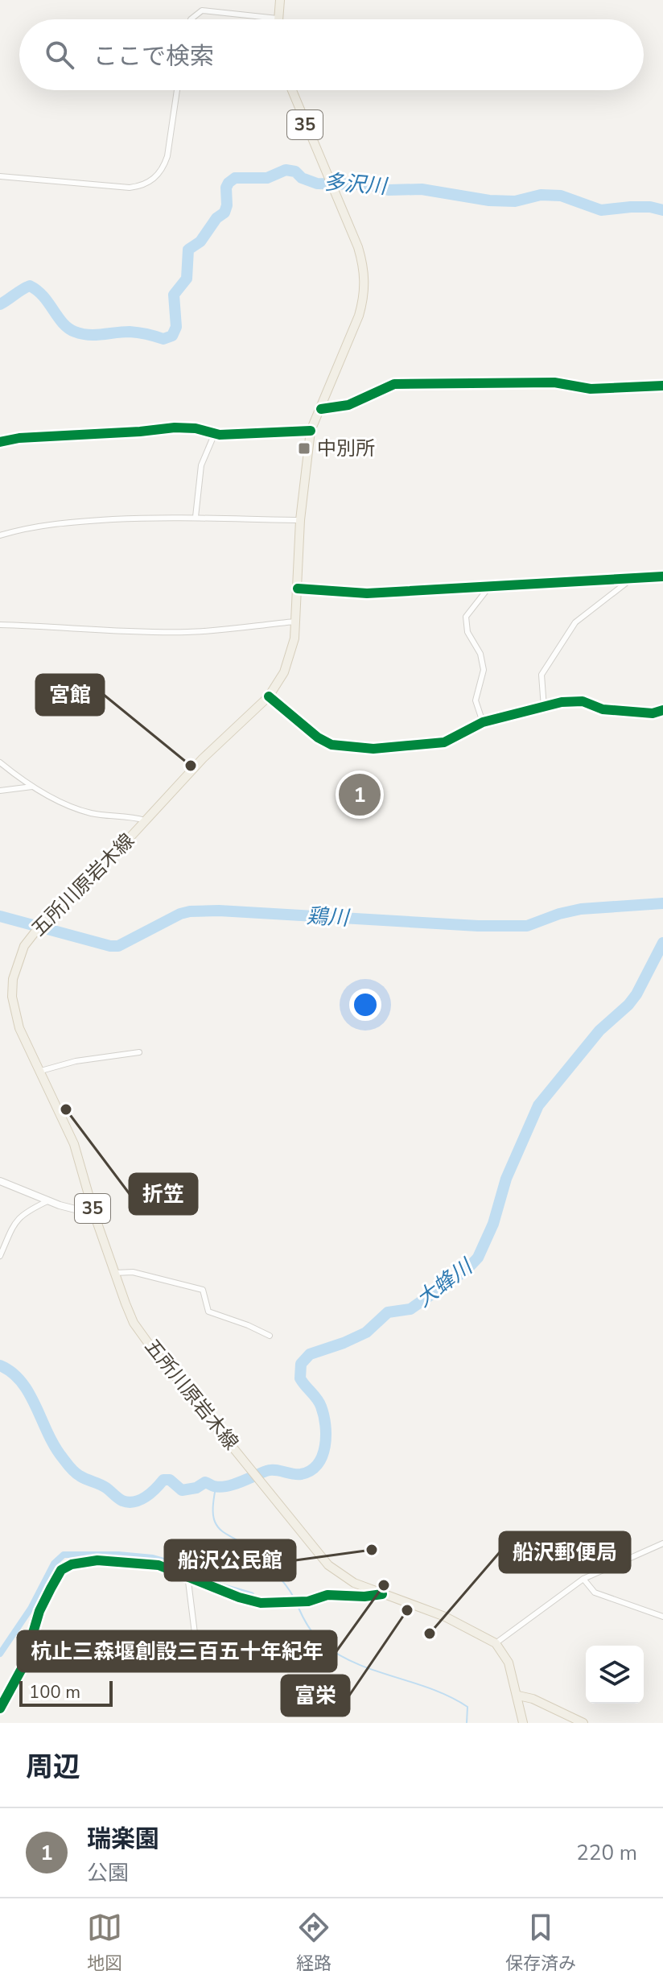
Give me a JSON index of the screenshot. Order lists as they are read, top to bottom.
{
  "streets": {
    "main road": ["35", "五所川原岩木線"]
  },
  "water": ["多沢川", "鶏川", "大蜂川"],
  "places": {
    "transit": ["中別所"],
    "other": [
      "宮館",
      "折笠",
      "船沢公民館",
      "杭止三森堰創設三百五十年紀年",
      "富栄",
      "船沢郵便局"
    ]
  },
  "scale_bar": "100 m",
  "page": {
    "search": "ここで検索",
    "pins": "1",
    "scale": "100 m",
    "heading": "周辺",
    "list": [
      {
        "mark": "1",
        "name": "瑞楽園",
        "note": "公園",
        "value": "220 m"
      }
    ],
    "nav": ["地図", "経路", "保存済み"]
  }
}
